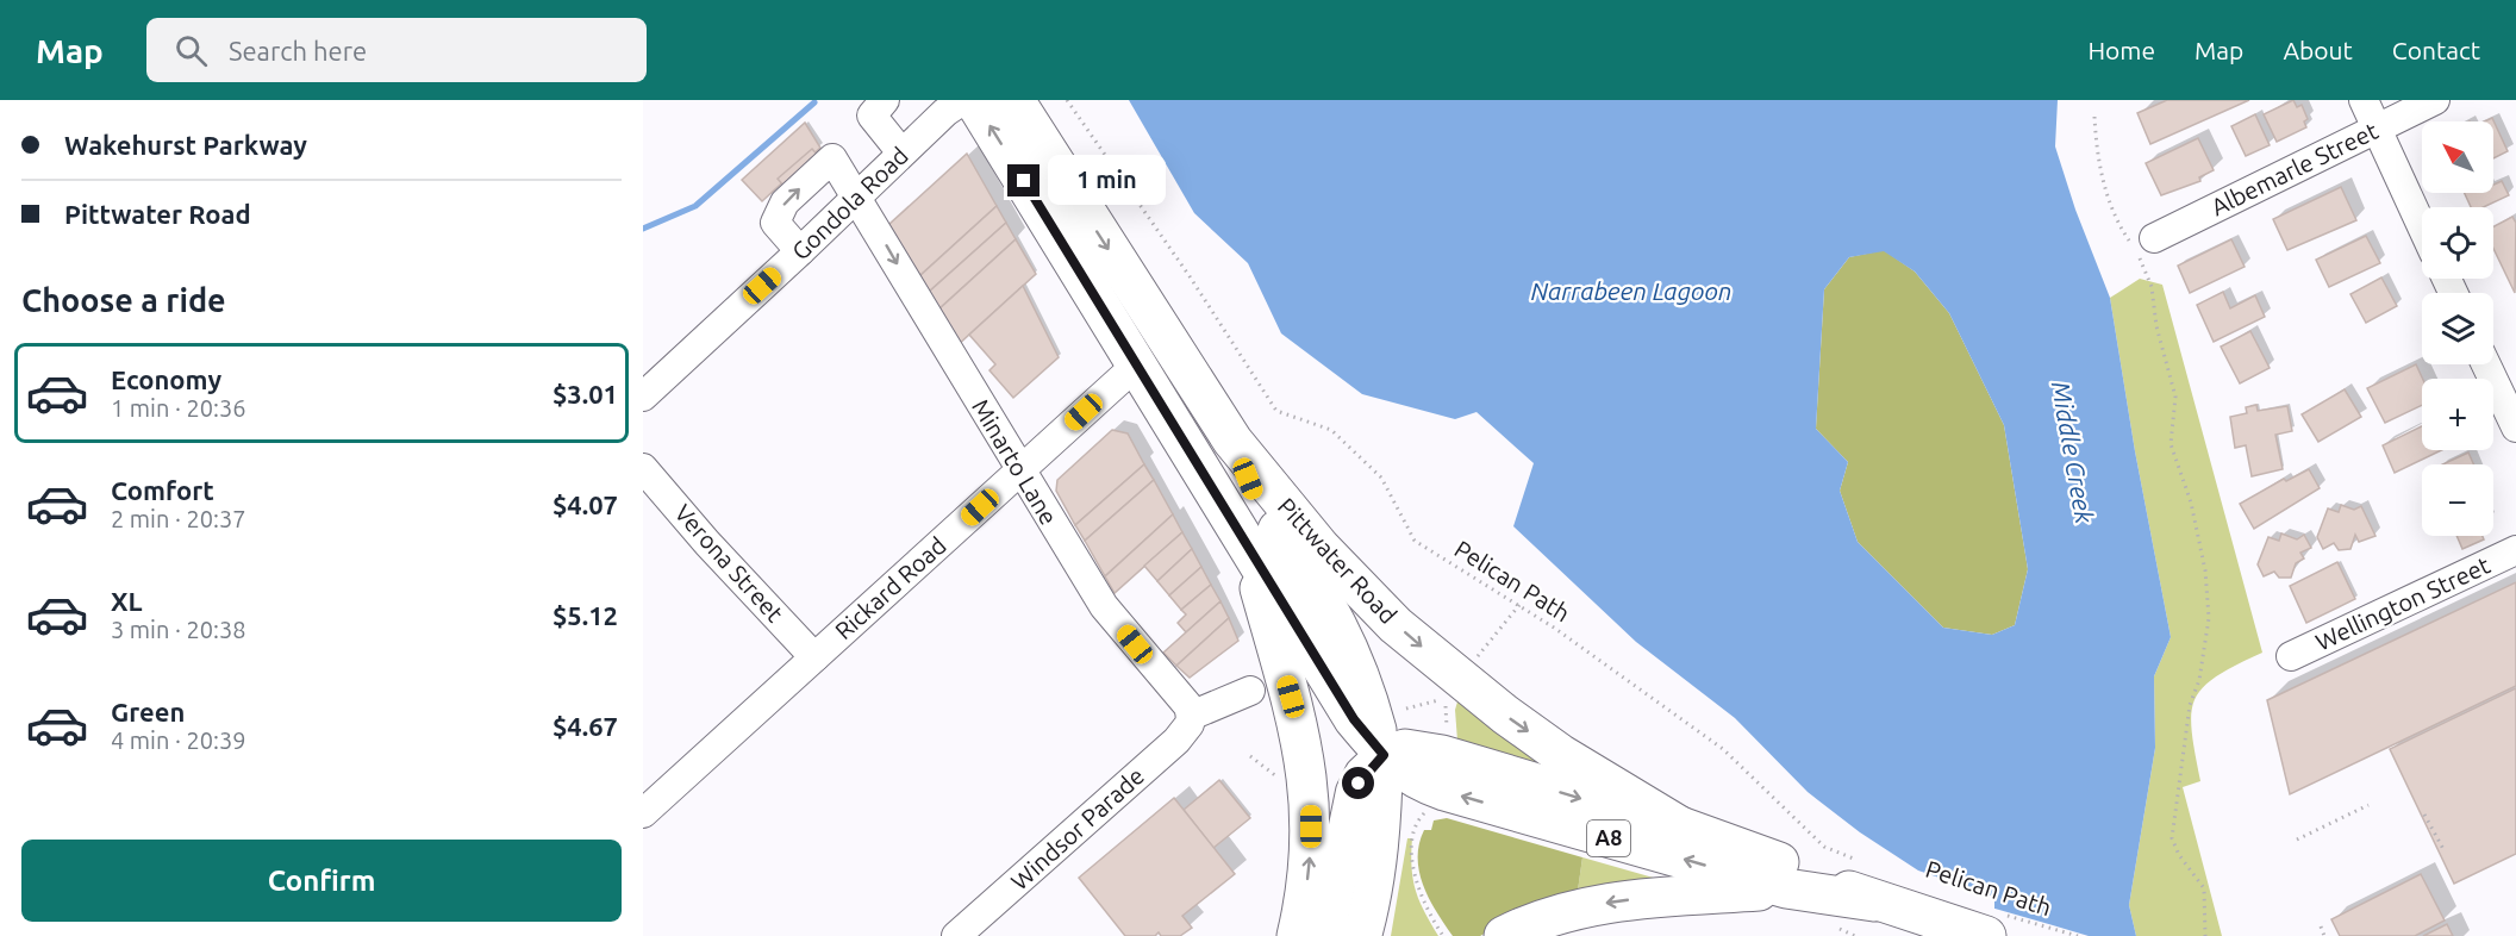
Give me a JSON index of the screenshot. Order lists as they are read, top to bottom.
{
  "streets": {
    "highway": ["Pittwater Road", "A8"],
    "street": [
      "Albemarle Street",
      "Gondola Road",
      "Minarto Lane",
      "Verona Street",
      "Rickard Road",
      "Wellington Street",
      "Windsor Parade"
    ],
    "path": ["Pelican Path"]
  },
  "crossings": [
    ["Gondola Road", "Minarto Lane"],
    ["Minarto Lane", "Rickard Road"],
    ["Minarto Lane", "Windsor Parade"],
    ["Pittwater Road", "Pelican Path"],
    ["Pittwater Road", "Rickard Road"],
    ["Verona Street", "Rickard Road"]
  ],
  "water": ["Narrabeen Lagoon", "Middle Creek"],
  "north": "top left",
  "page": {
    "header": "Map",
    "search": "Search here",
    "nav": [
      "Home",
      "Map",
      "About",
      "Contact"
    ],
    "banner": ["Wakehurst Parkway", "Pittwater Road"],
    "map_buttons": ["+", "−"],
    "bubble": "1 min",
    "heading": "Choose a ride",
    "list": [
      {
        "name": "Economy",
        "note": "1 min · 20:36",
        "value": "$3.01"
      },
      {
        "name": "Comfort",
        "note": "2 min · 20:37",
        "value": "$4.07"
      },
      {
        "name": "XL",
        "note": "3 min · 20:38",
        "value": "$5.12"
      },
      {
        "name": "Green",
        "note": "4 min · 20:39",
        "value": "$4.67"
      }
    ],
    "buttons": "Confirm"
  }
}
